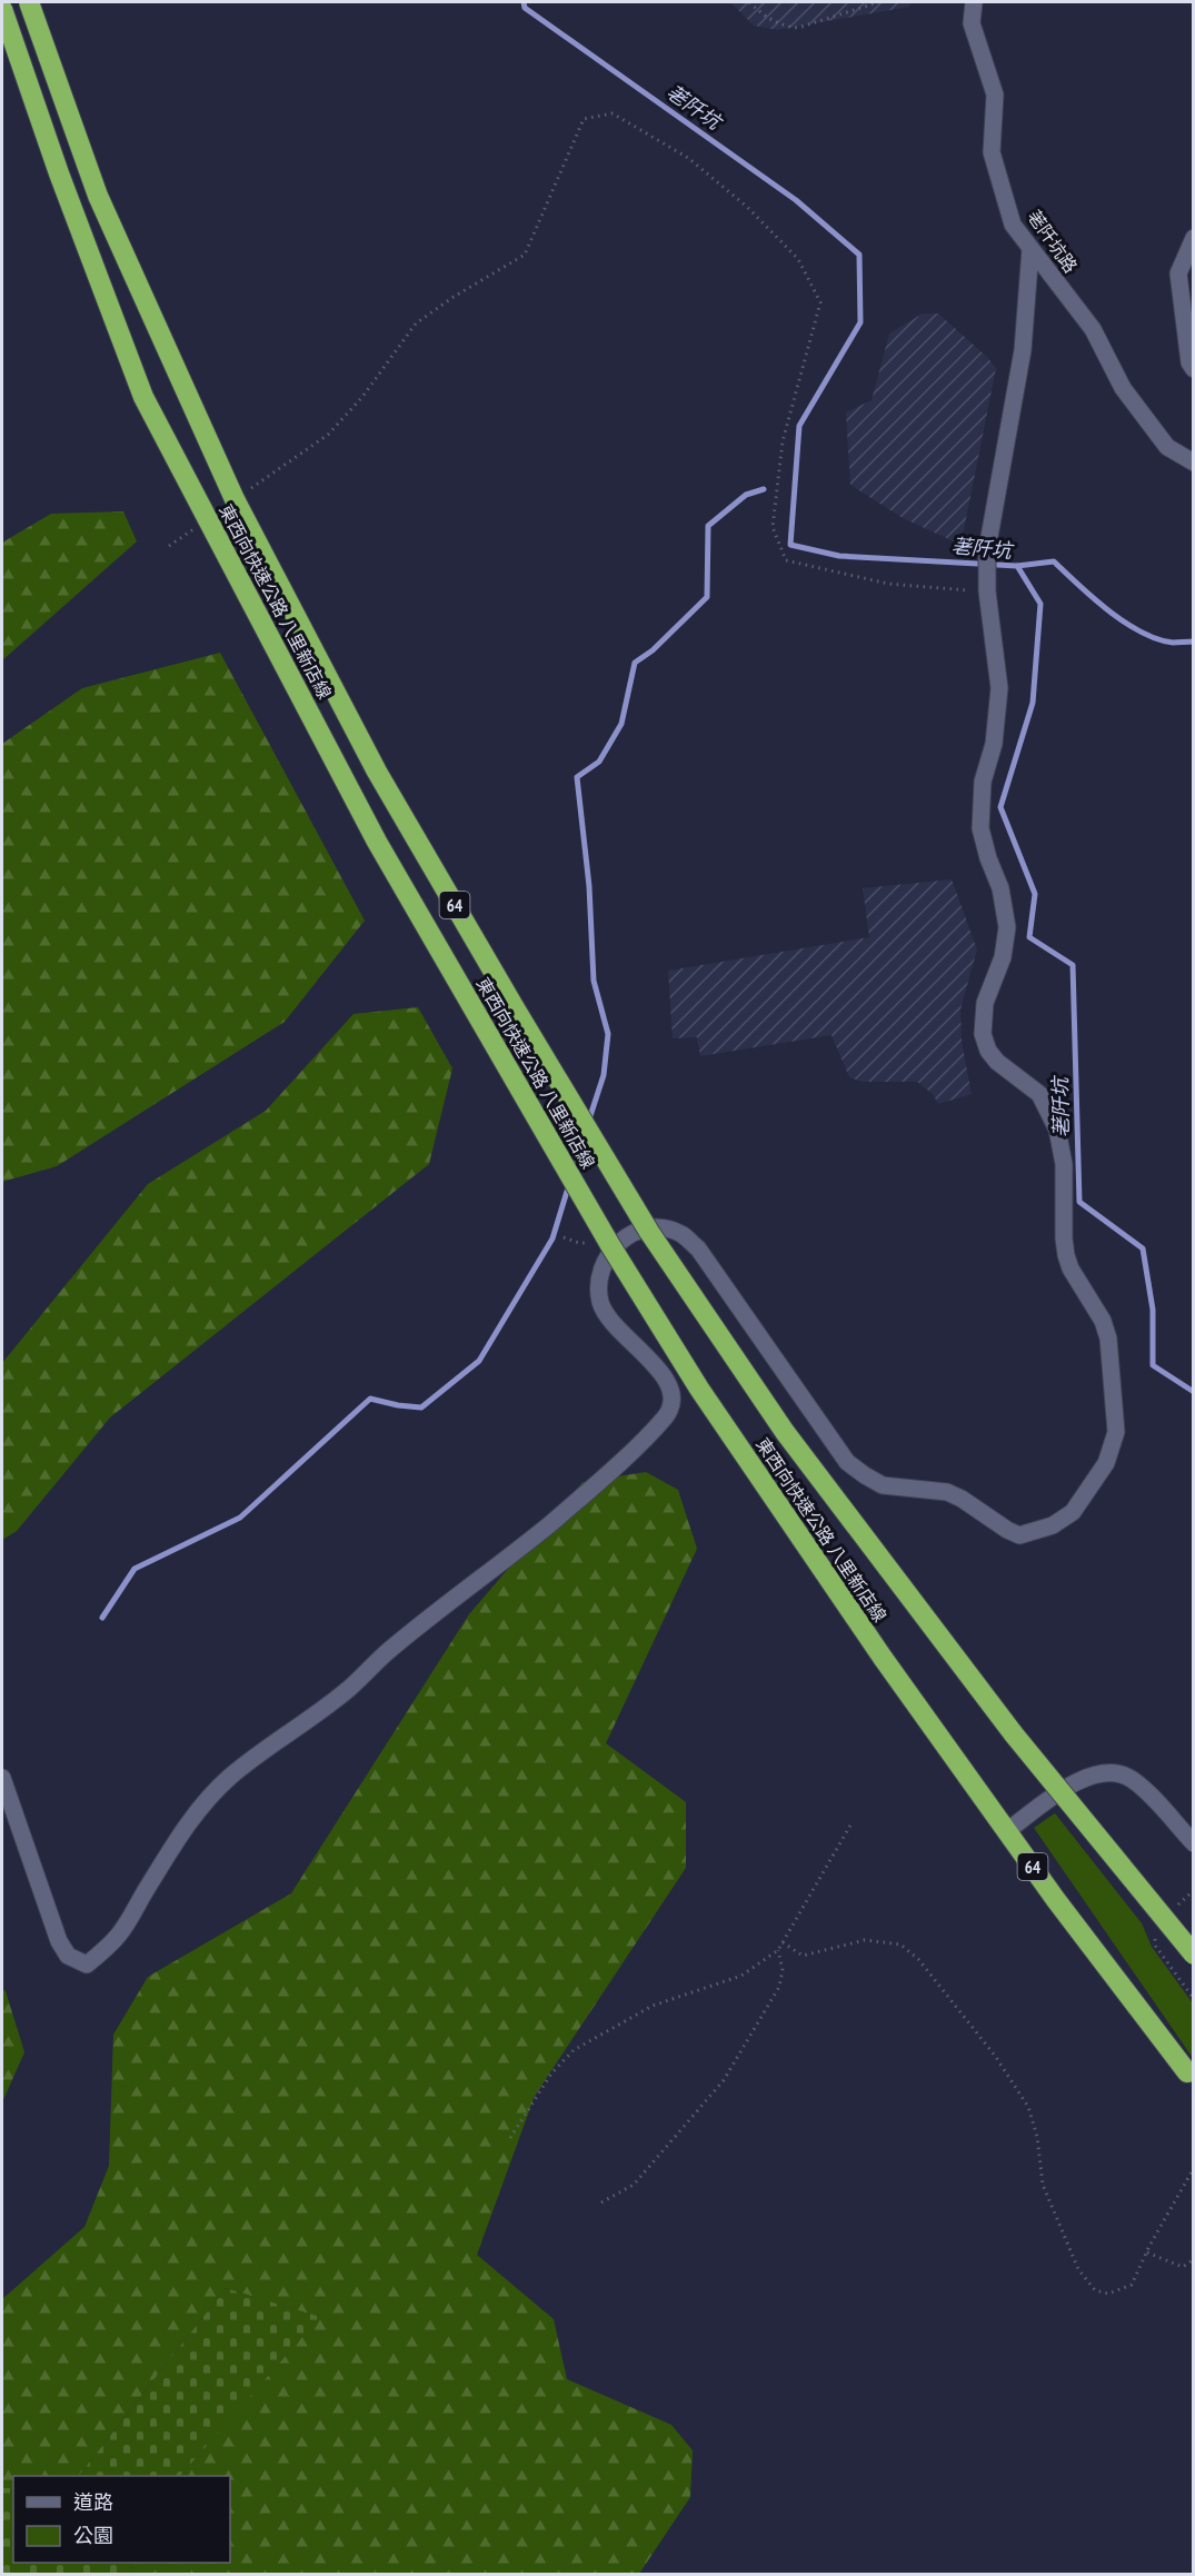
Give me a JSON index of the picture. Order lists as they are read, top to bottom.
{
  "streets": {
    "highway": ["東西向快速公路 八里新店線", "64"],
    "street": ["荖阡坑路"]
  },
  "water": ["荖阡坑"],
  "legend": ["道路", "公園"]
}
